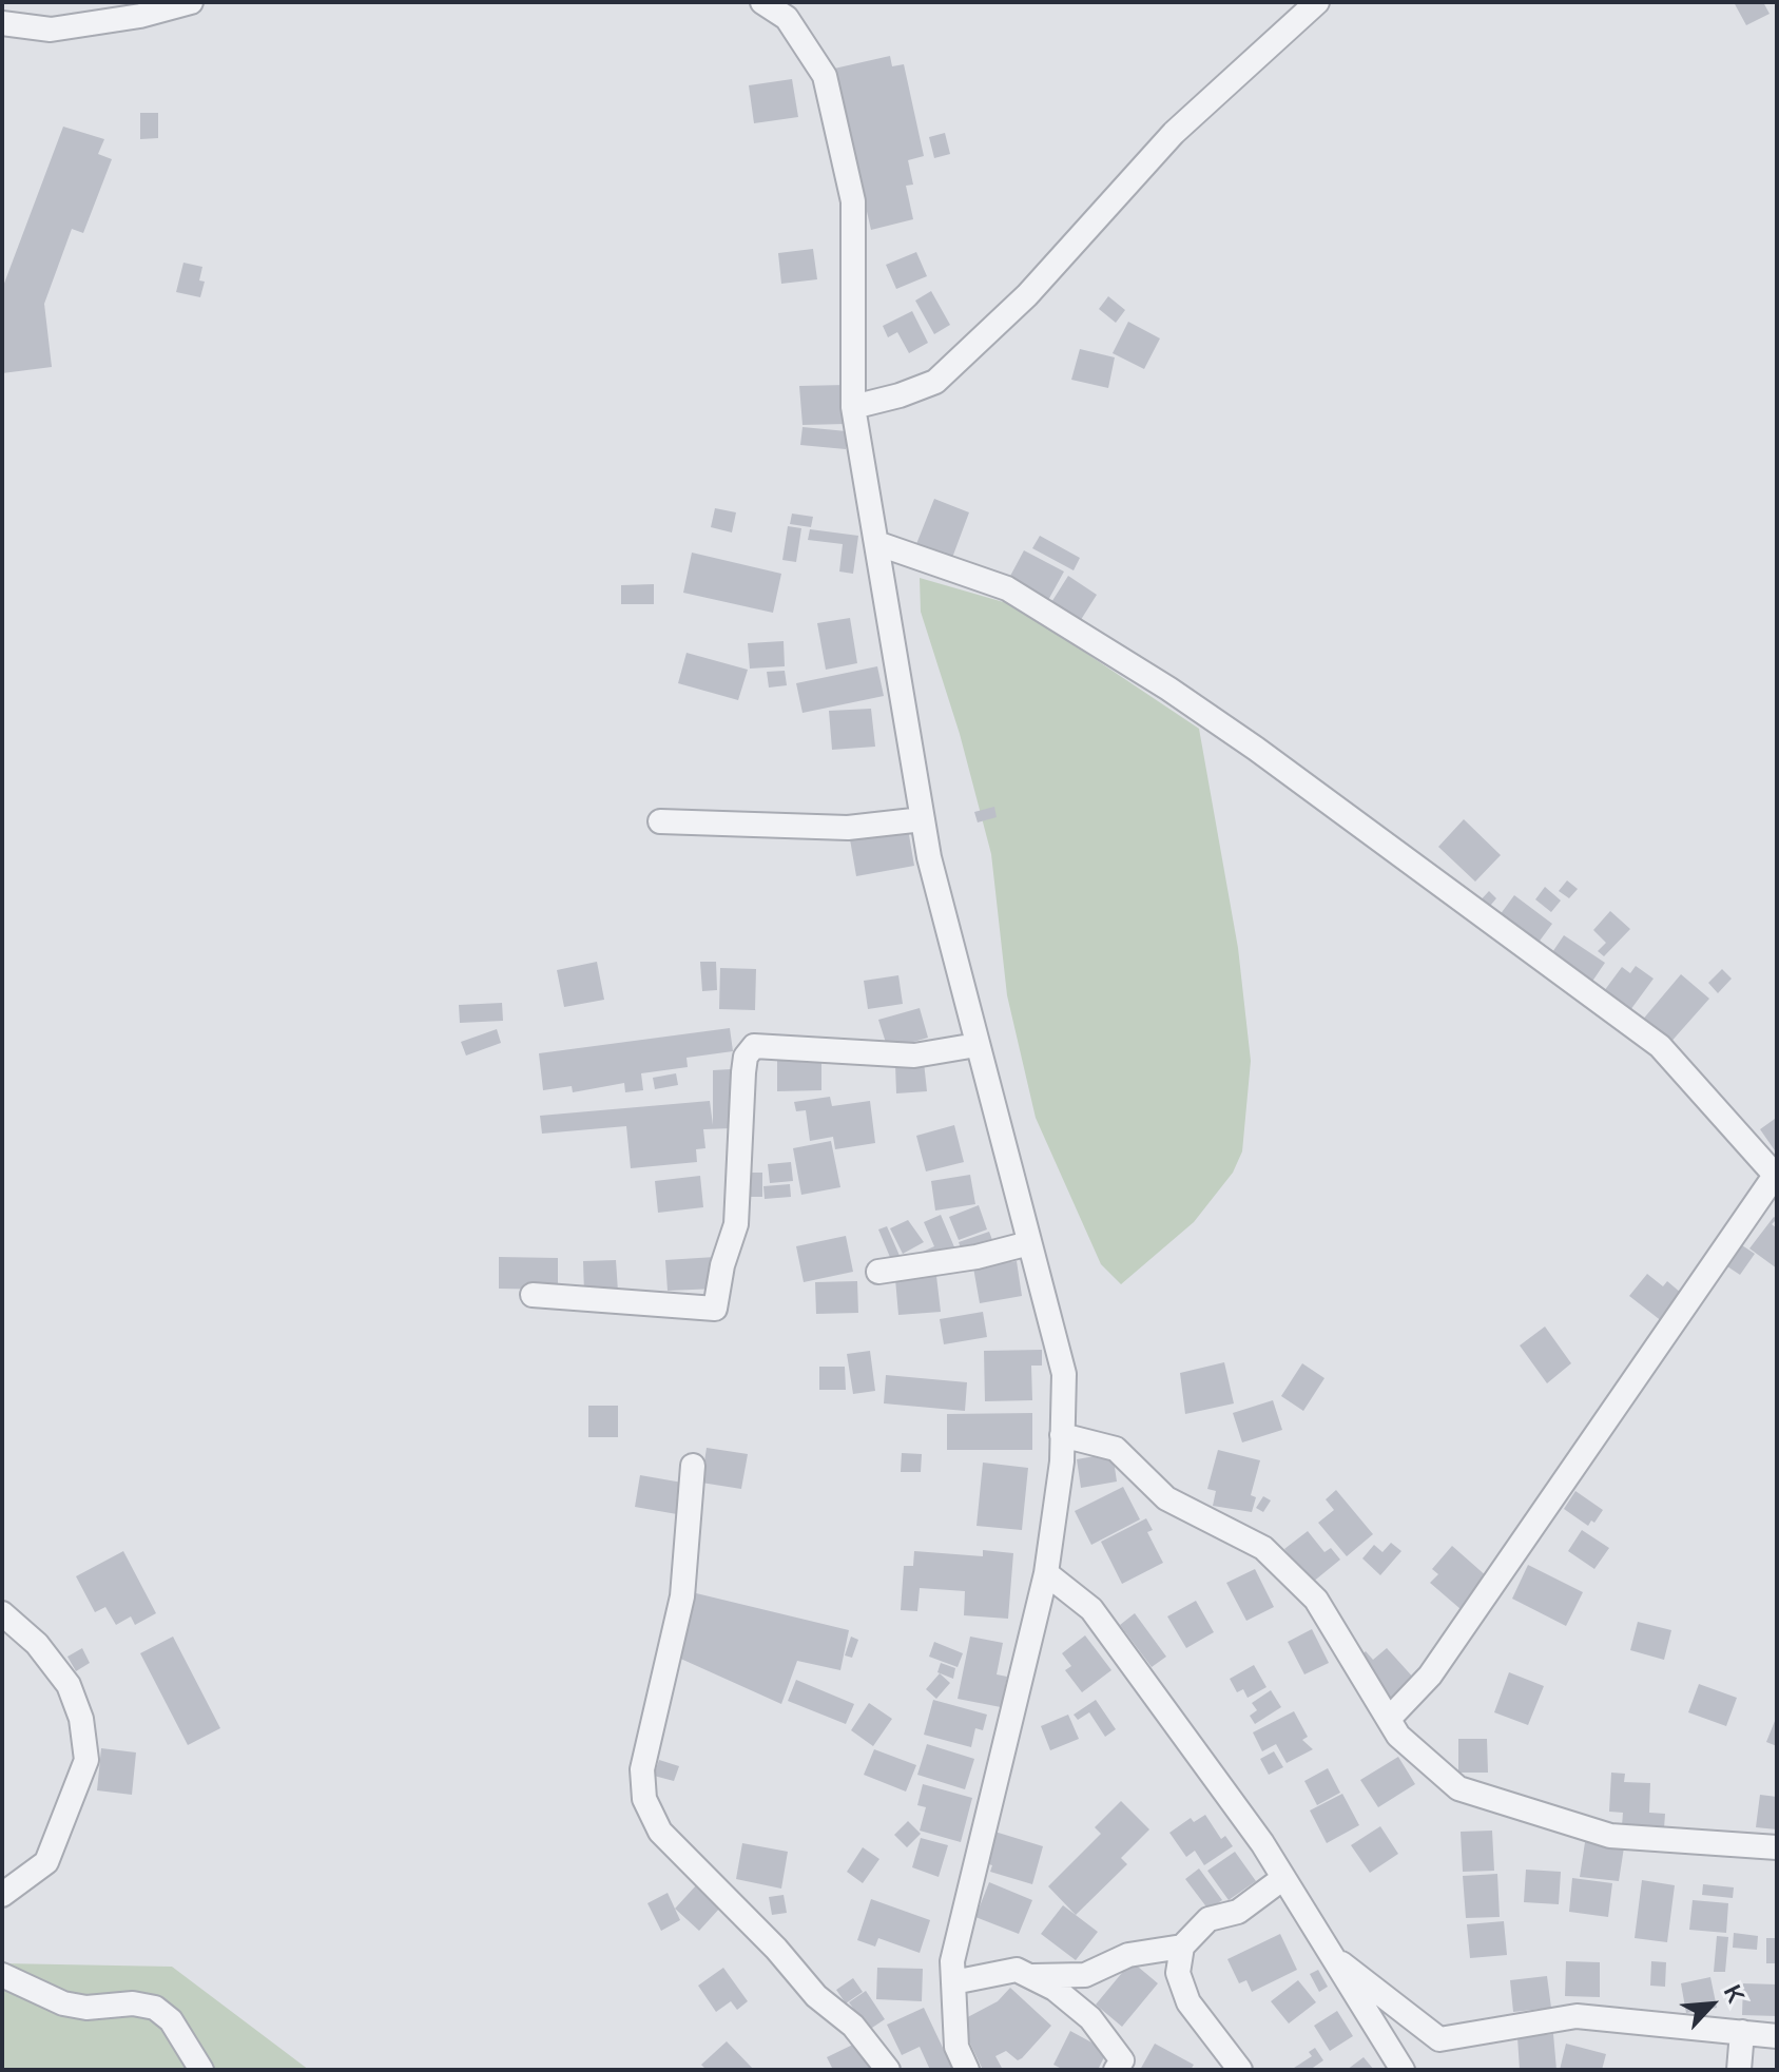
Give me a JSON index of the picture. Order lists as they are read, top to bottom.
{
  "north": "top right"
}
